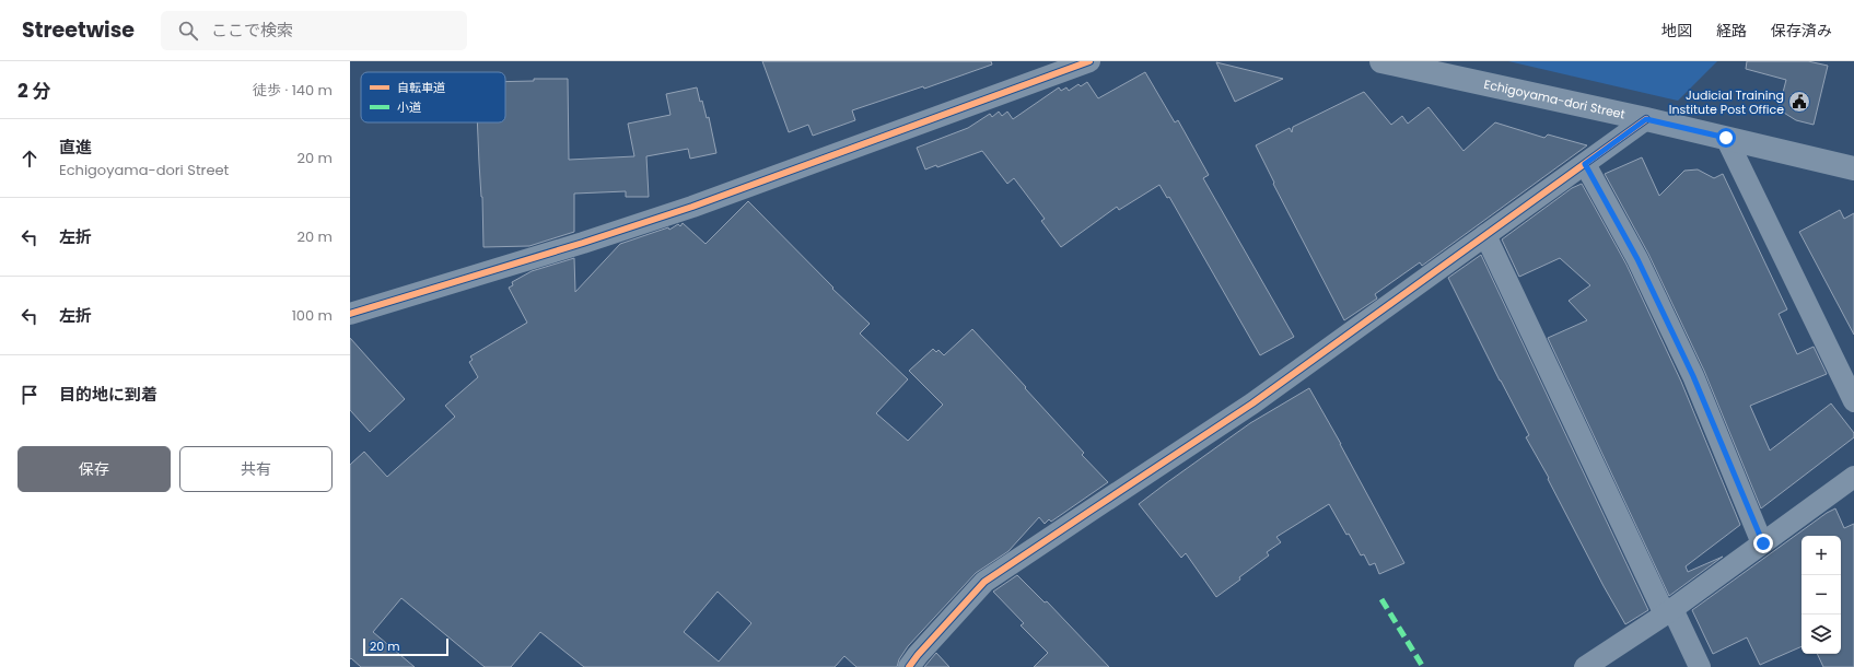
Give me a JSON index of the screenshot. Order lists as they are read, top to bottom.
{
  "streets": {
    "street": ["Echigoyama-dori Street"]
  },
  "places": {
    "public building": ["Judicial Training Institute Post Office"]
  },
  "legend": ["自転車道", "小道"],
  "scale_bar": "20 m",
  "page": {
    "header": "Streetwise",
    "search": "ここで検索",
    "nav": ["地図", "経路", "保存済み"],
    "heading": ["2 分", "徒歩 · 140 m"],
    "list": [
      ["直進", "Echigoyama-dori Street", "20 m"],
      ["左折", "20 m"],
      ["左折", "100 m"],
      "目的地に到着"
    ],
    "buttons": ["保存", "共有"],
    "map_buttons": ["+", "−"],
    "scale": "20 m"
  }
}
